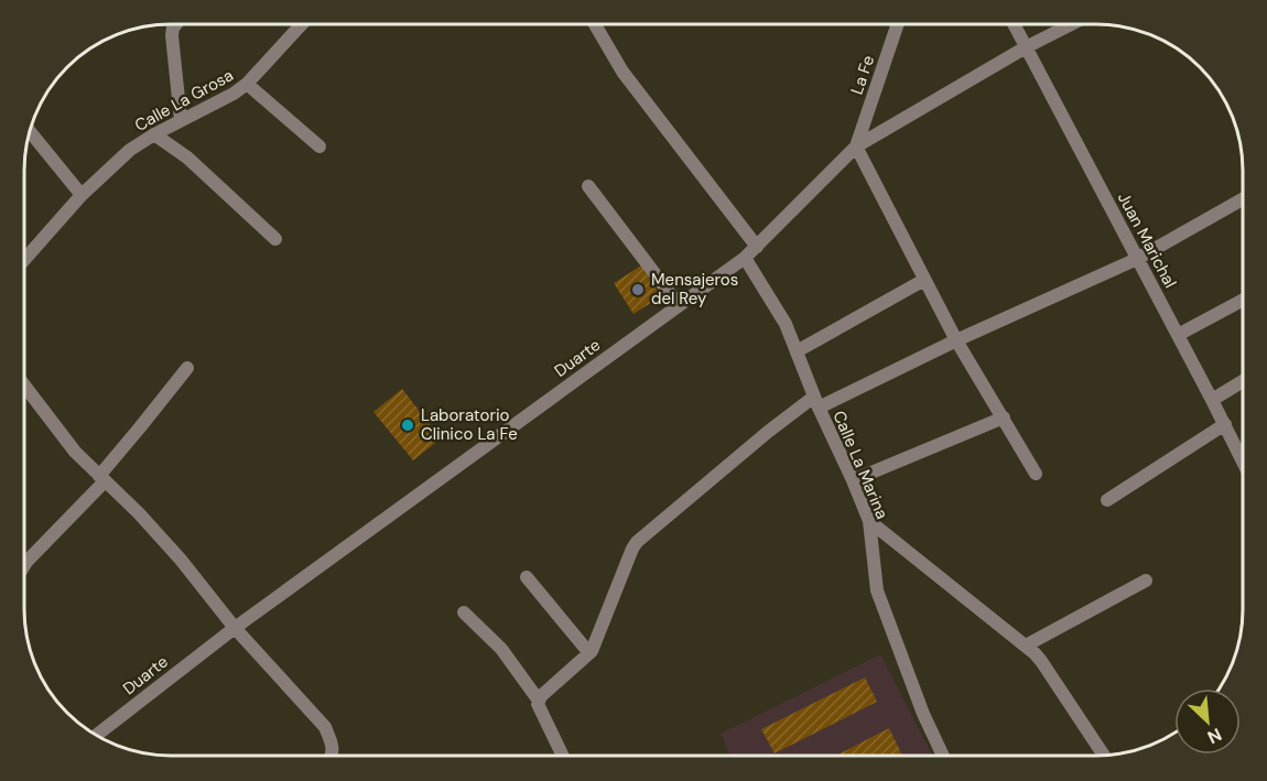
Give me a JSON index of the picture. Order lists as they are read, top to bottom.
{
  "streets": {
    "street": [
      "La Fe",
      "Calle La Grosa",
      "Juan Marichal",
      "Duarte",
      "Calle La Marina"
    ]
  },
  "crossings": [
    ["La Fe", "Duarte"],
    ["Juan Marichal", "Duarte"],
    ["Duarte", "Calle La Marina"]
  ],
  "places": ["Mensajeros del Rey", "Laboratorio Clinico La Fe"],
  "north": "bottom right"
}
